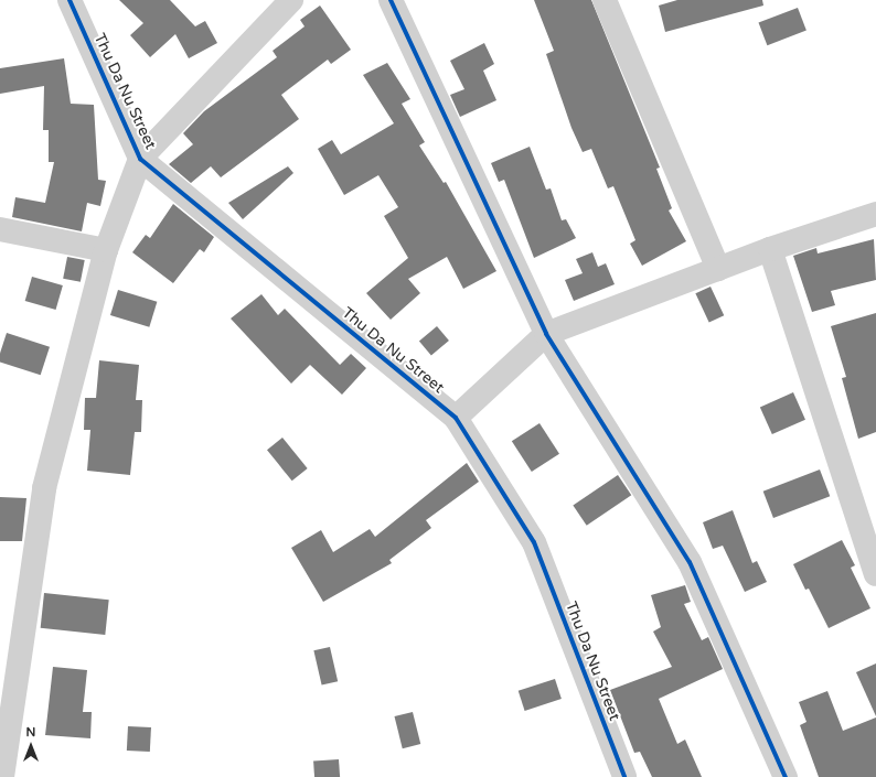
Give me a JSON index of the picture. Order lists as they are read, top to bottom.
{
  "streets": {
    "street": ["Thu Da Nu Street"]
  },
  "north": "top"
}
